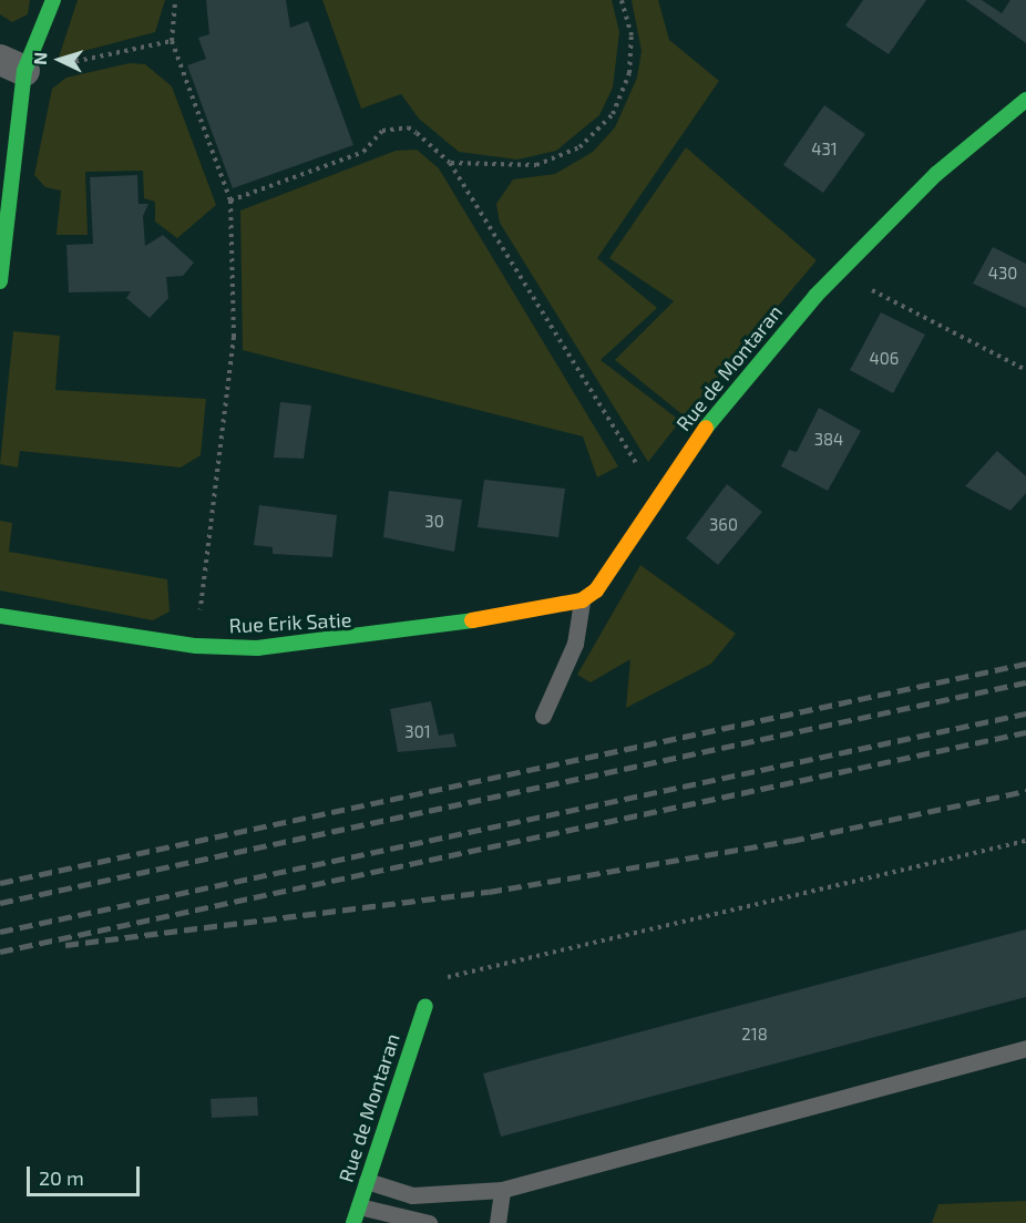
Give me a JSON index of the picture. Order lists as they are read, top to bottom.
{
  "streets": {
    "street": ["Rue de Montaran", "Rue Erik Satie"]
  },
  "crossings": [
    ["Rue de Montaran", "Rue Erik Satie"]
  ],
  "house_numbers": [
    "431",
    "430",
    "406",
    "384",
    "30",
    "360",
    "301",
    "218"
  ],
  "scale_bar": "20 m",
  "north": "left"
}
